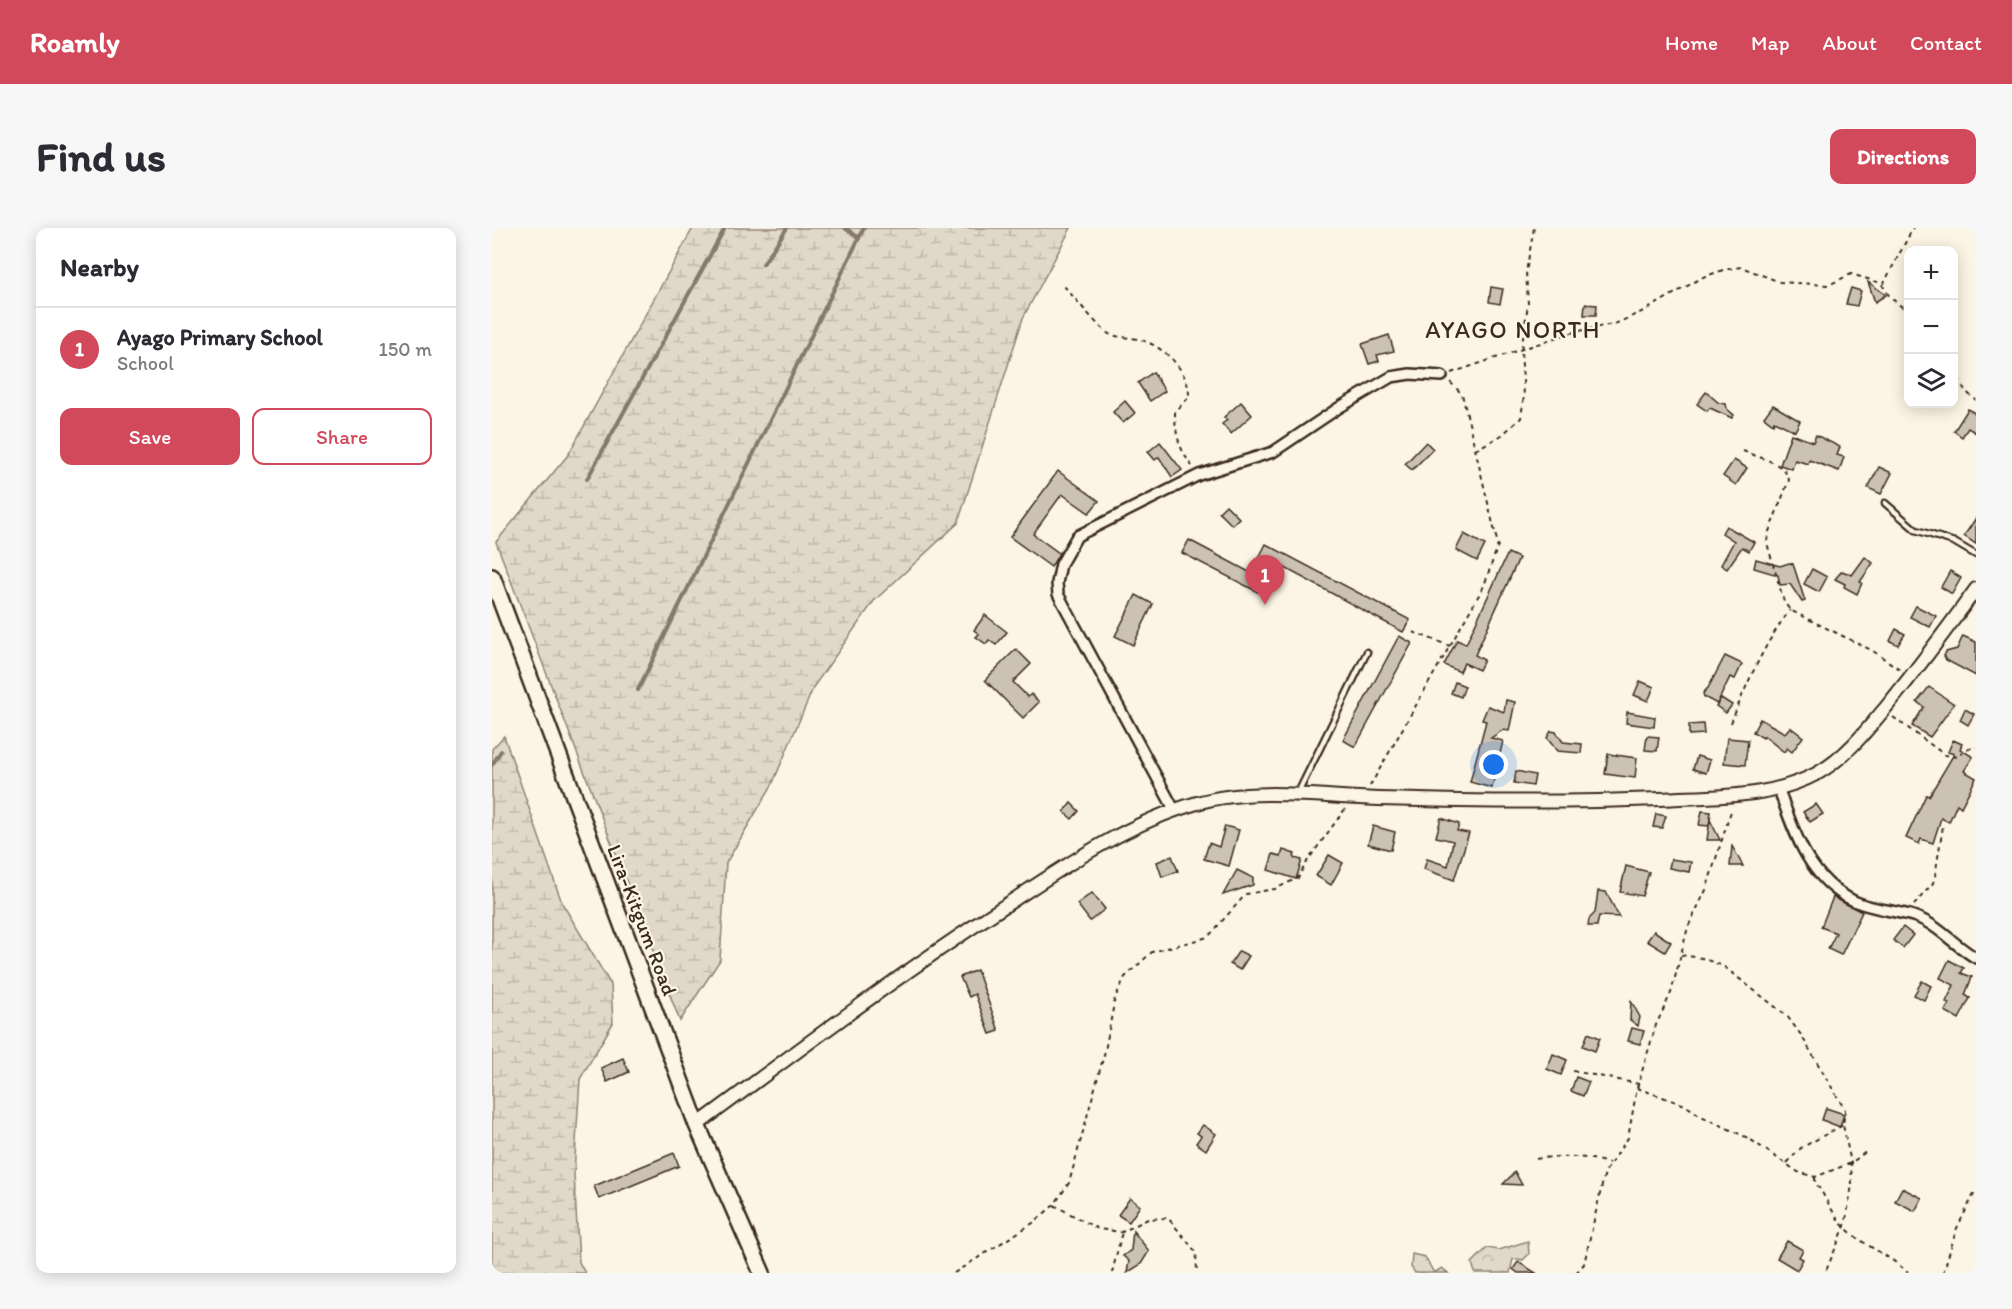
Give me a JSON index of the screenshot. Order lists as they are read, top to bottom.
{
  "streets": {
    "main road": ["Lira-Kitgum Road"]
  },
  "districts": ["AYAGO NORTH"],
  "page": {
    "header": "Roamly",
    "nav": [
      "Home",
      "Map",
      "About",
      "Contact"
    ],
    "buttons": [
      "Directions",
      ["Save", "Share"]
    ],
    "title": "Find us",
    "heading": "Nearby",
    "map_buttons": ["+", "−"],
    "list": [
      {
        "mark": "1",
        "name": "Ayago Primary School",
        "note": "School",
        "value": "150 m"
      }
    ],
    "pins": "1"
  }
}
